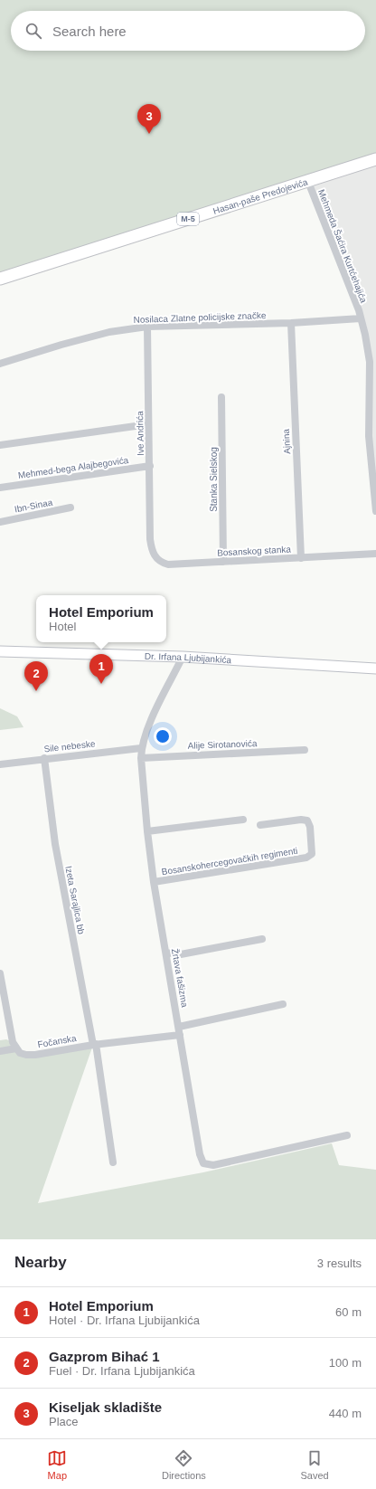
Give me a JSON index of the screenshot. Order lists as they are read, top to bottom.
{
  "streets": {
    "main road": ["Hasan-paše Predojevića", "M-5", "Dr. Irfana Ljubijankića"],
    "street": [
      "Mehmeda Šaćira Kurtćehajića",
      "Nosilaca Zlatne policijske značke",
      "Ive Andrića",
      "Ajnina",
      "Mehmed-bega Alajbegovića",
      "Stanka Sielskog",
      "Ibn-Sinaa",
      "Bosanskog stanka",
      "Alije Sirotanovića",
      "Sile nebeske",
      "Bosanskohercegovačkih regimenti",
      "Izeta Sarajlica bb",
      "Žrtava fašizma",
      "Fočanska"
    ]
  },
  "crossings": [
    ["Hasan-paše Predojevića", "Mehmeda Šaćira Kurtćehajića"],
    ["Mehmeda Šaćira Kurtćehajića", "Nosilaca Zlatne policijske značke"],
    ["Nosilaca Zlatne policijske značke", "Ive Andrića"],
    ["Nosilaca Zlatne policijske značke", "Ajnina"],
    ["Ive Andrića", "Mehmed-bega Alajbegovića"],
    ["Ive Andrića", "Bosanskog stanka"],
    ["Ajnina", "Bosanskog stanka"],
    ["Stanka Sielskog", "Bosanskog stanka"],
    ["Dr. Irfana Ljubijankića", "Žrtava fašizma"],
    ["Alije Sirotanovića", "Žrtava fašizma"],
    ["Sile nebeske", "Izeta Sarajlica bb"],
    ["Sile nebeske", "Žrtava fašizma"],
    ["Bosanskohercegovačkih regimenti", "Žrtava fašizma"],
    ["Izeta Sarajlica bb", "Fočanska"],
    ["Žrtava fašizma", "Fočanska"]
  ],
  "page": {
    "search": "Search here",
    "pins": ["3", "1", "2"],
    "popup": ["Hotel Emporium", "Hotel"],
    "heading": ["Nearby", "3 results"],
    "list": [
      {
        "mark": "1",
        "name": "Hotel Emporium",
        "note": "Hotel · Dr. Irfana Ljubijankića",
        "value": "60 m"
      },
      {
        "mark": "2",
        "name": "Gazprom Bihać 1",
        "note": "Fuel · Dr. Irfana Ljubijankića",
        "value": "100 m"
      },
      {
        "mark": "3",
        "name": "Kiseljak skladište",
        "note": "Place",
        "value": "440 m"
      }
    ],
    "nav": ["Map", "Directions", "Saved"]
  }
}
